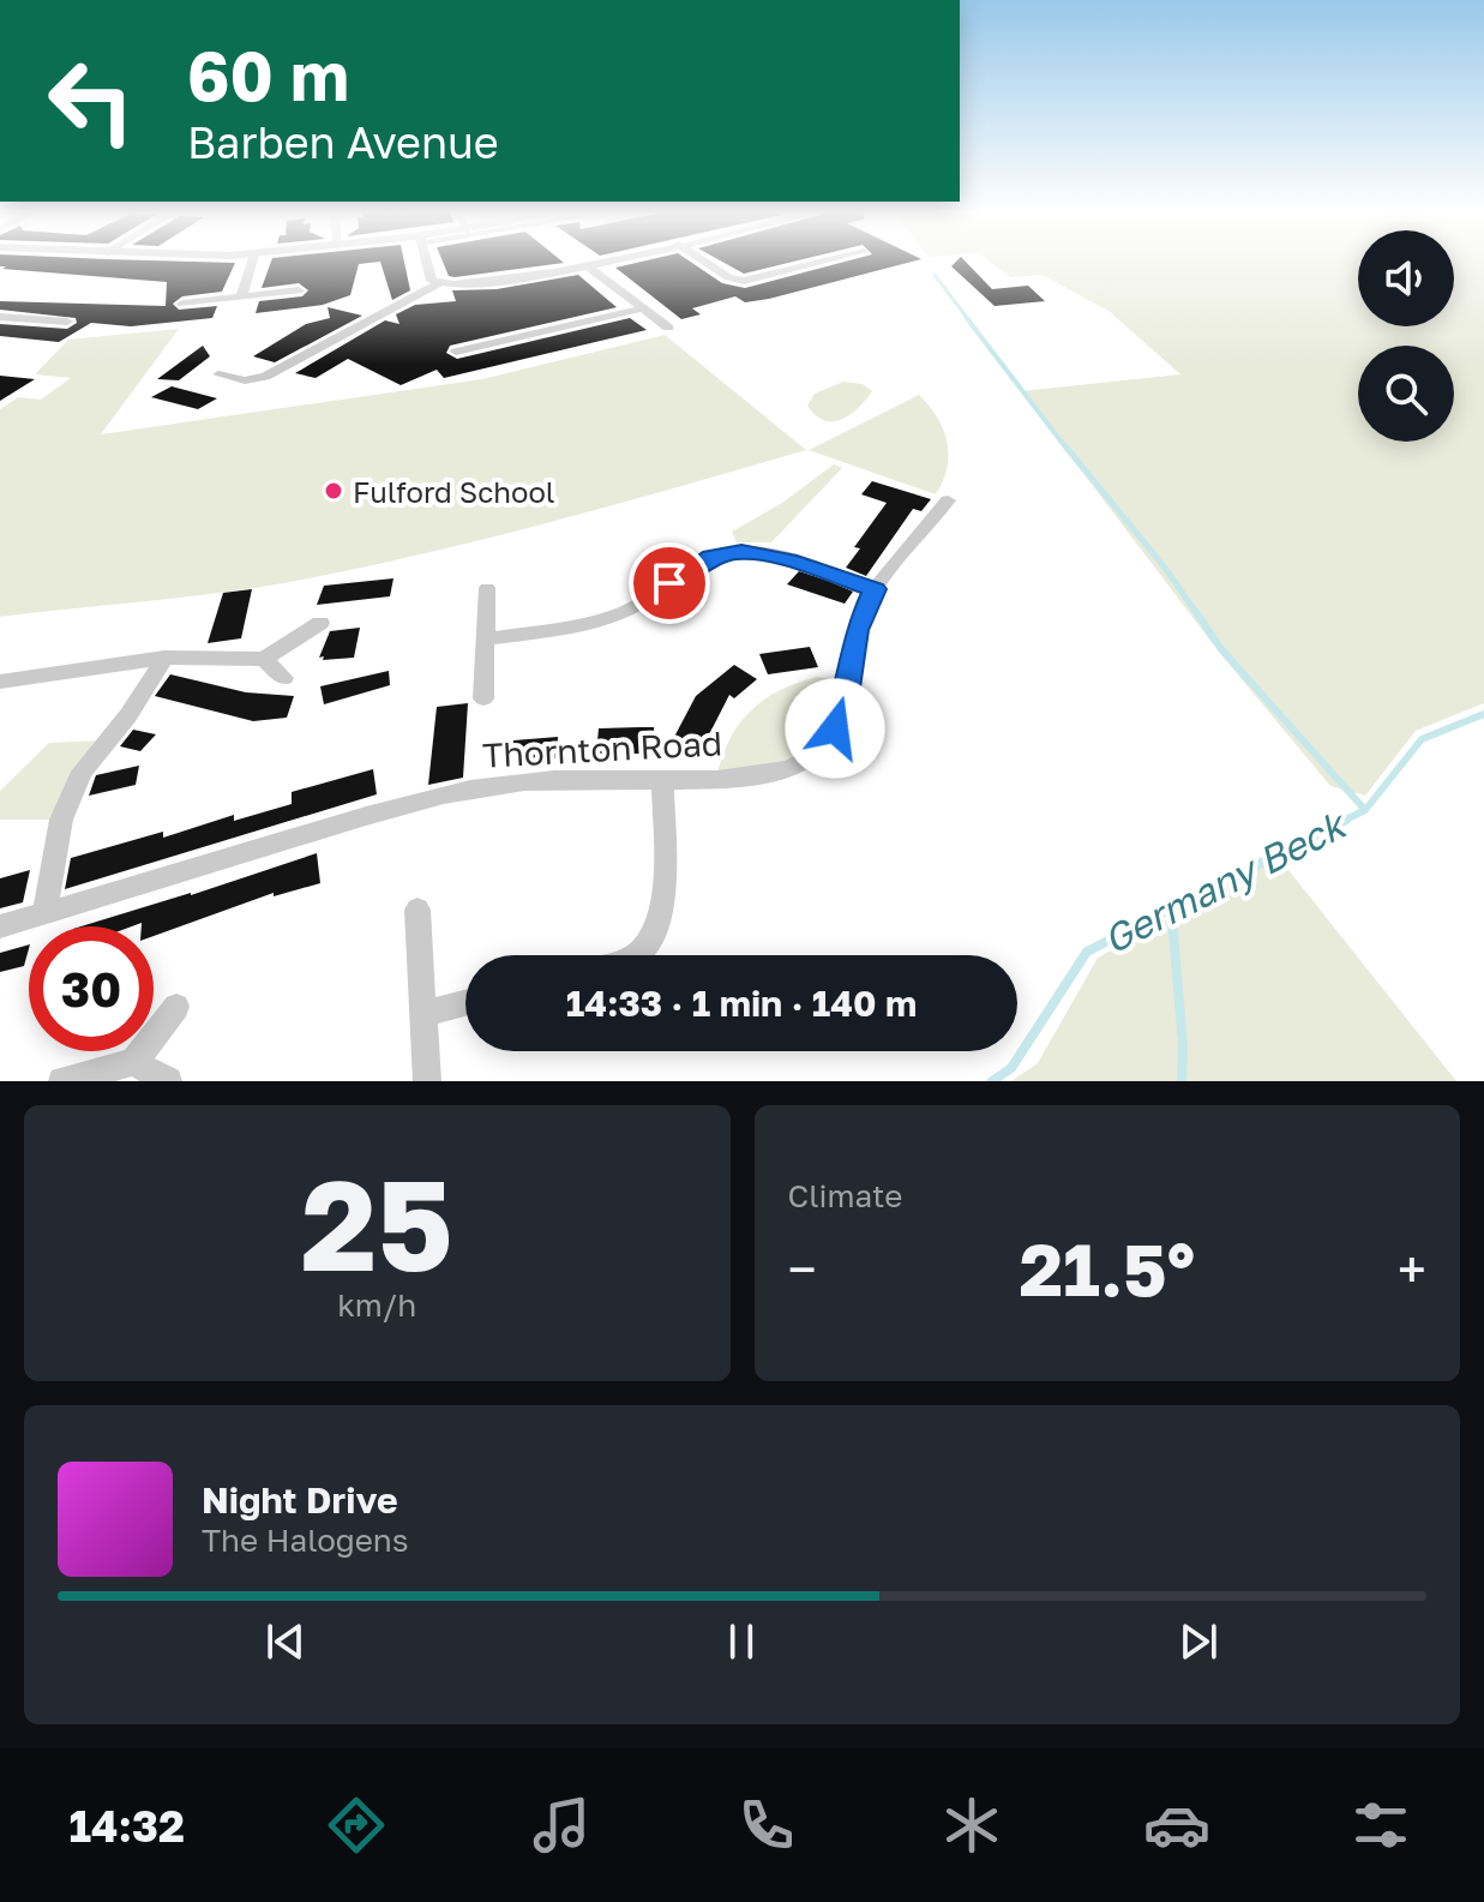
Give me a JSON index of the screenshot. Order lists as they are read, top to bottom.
{
  "streets": {
    "street": ["Thornton Road"]
  },
  "water": ["Germany Beck"],
  "places": ["Fulford School"],
  "page": {
    "turn": ["60 m", "Barben Avenue"],
    "limit": "30",
    "trip": "14:33 · 1 min · 140 m",
    "tile": [
      ["25", "km/h"],
      "Climate"
    ],
    "heat": ["−", "21.5°", "+"],
    "song": ["Night Drive", "The Halogens"],
    "tabs": "14:32"
  }
}
